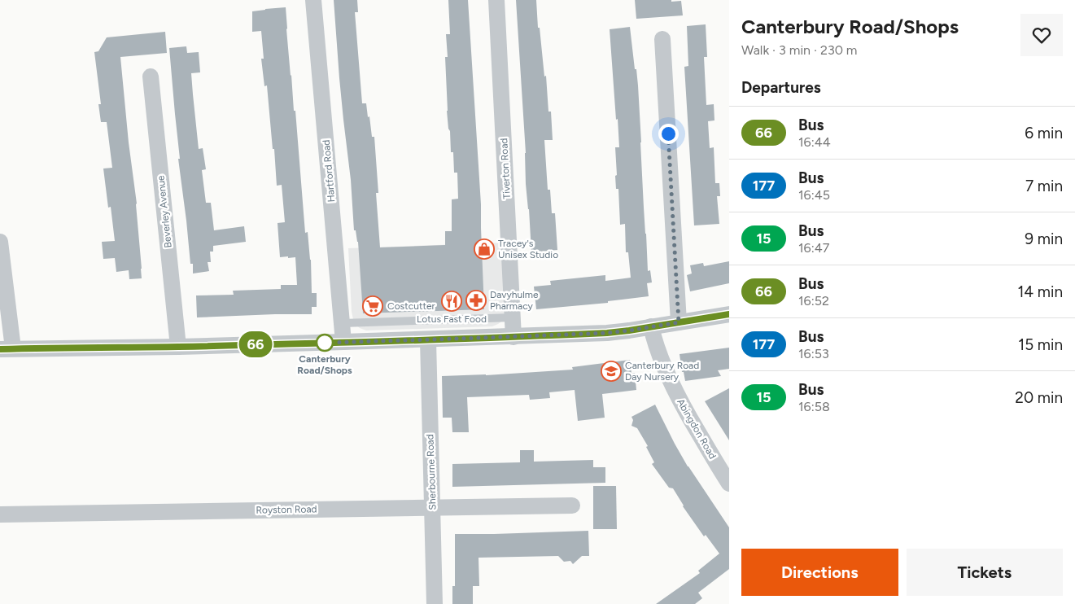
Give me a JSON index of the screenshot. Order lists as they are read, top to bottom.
{
  "streets": {
    "street": [
      "Tiverton Road",
      "Hartford Road",
      "Beverley Avenue",
      "Abingdon Road",
      "Sherbourne Road",
      "Royston Road"
    ]
  },
  "crossings": [
    ["Sherbourne Road", "Royston Road"]
  ],
  "places": {
    "shop": ["Tracey's Unisex Studio"],
    "pharmacy": ["Davyhulme Pharmacy"],
    "restaurant": ["Lotus Fast Food"],
    "supermarket": ["Costcutter"],
    "other": ["Canterbury Road/Shops"],
    "school or university": ["Canterbury Road Day Nursery"]
  },
  "lines": ["bus line 66"],
  "page": {
    "on_map": "66",
    "heading": [
      ["Canterbury Road/Shops", "Walk · 3 min · 230 m"],
      "Departures"
    ],
    "list": [
      {
        "mark": "66",
        "name": "Bus",
        "note": "16:44",
        "value": "6 min"
      },
      {
        "mark": "177",
        "name": "Bus",
        "note": "16:45",
        "value": "7 min"
      },
      {
        "mark": "15",
        "name": "Bus",
        "note": "16:47",
        "value": "9 min"
      },
      {
        "mark": "66",
        "name": "Bus",
        "note": "16:52",
        "value": "14 min"
      },
      {
        "mark": "177",
        "name": "Bus",
        "note": "16:53",
        "value": "15 min"
      },
      {
        "mark": "15",
        "name": "Bus",
        "note": "16:58",
        "value": "20 min"
      }
    ],
    "buttons": ["Directions", "Tickets"]
  }
}
